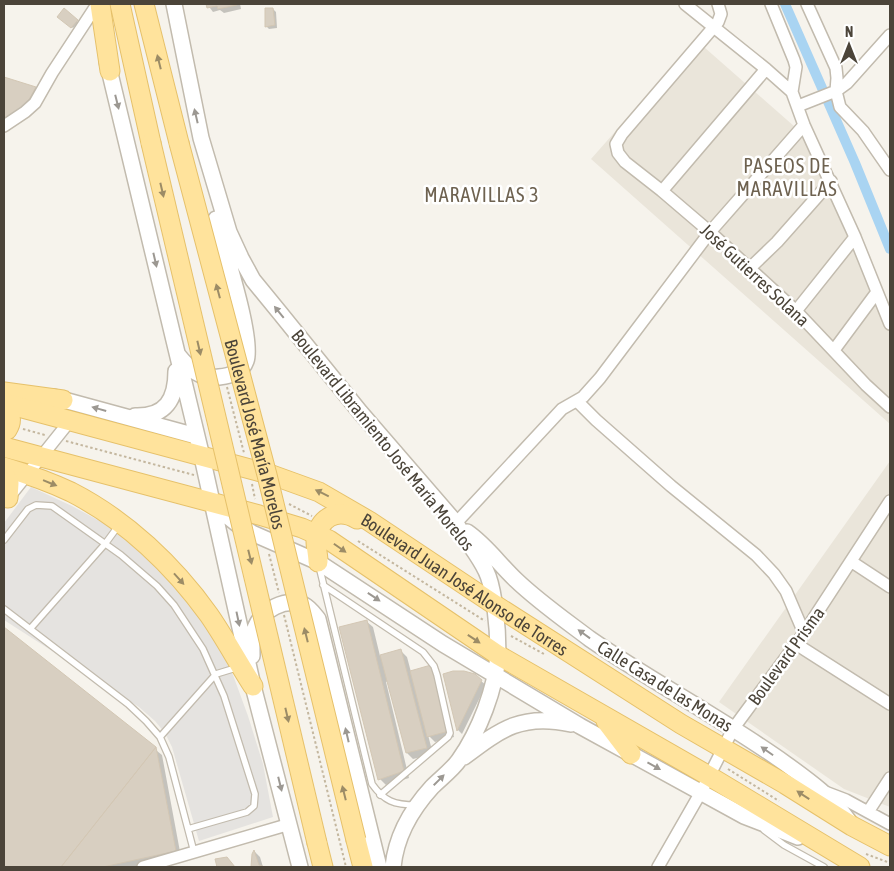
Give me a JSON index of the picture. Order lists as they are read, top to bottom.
{
  "streets": {
    "main road": ["Boulevard José María Morelos", "Boulevard Juan José Alonso de Torres"],
    "street": [
      "José Gutierres Solana",
      "Boulevard Libramiento José María Morelos",
      "Boulevard Prisma",
      "Calle Casa de las Monas"
    ]
  },
  "crossings": [
    ["Boulevard Libramiento José María Morelos", "Boulevard Juan José Alonso de Torres"],
    ["Boulevard Libramiento José María Morelos", "Calle Casa de las Monas"],
    ["Boulevard Juan José Alonso de Torres", "Boulevard Prisma"],
    ["Boulevard Prisma", "Calle Casa de las Monas"]
  ],
  "districts": ["PASEOS DE MARAVILLAS", "MARAVILLAS 3"],
  "north": "top"
}
